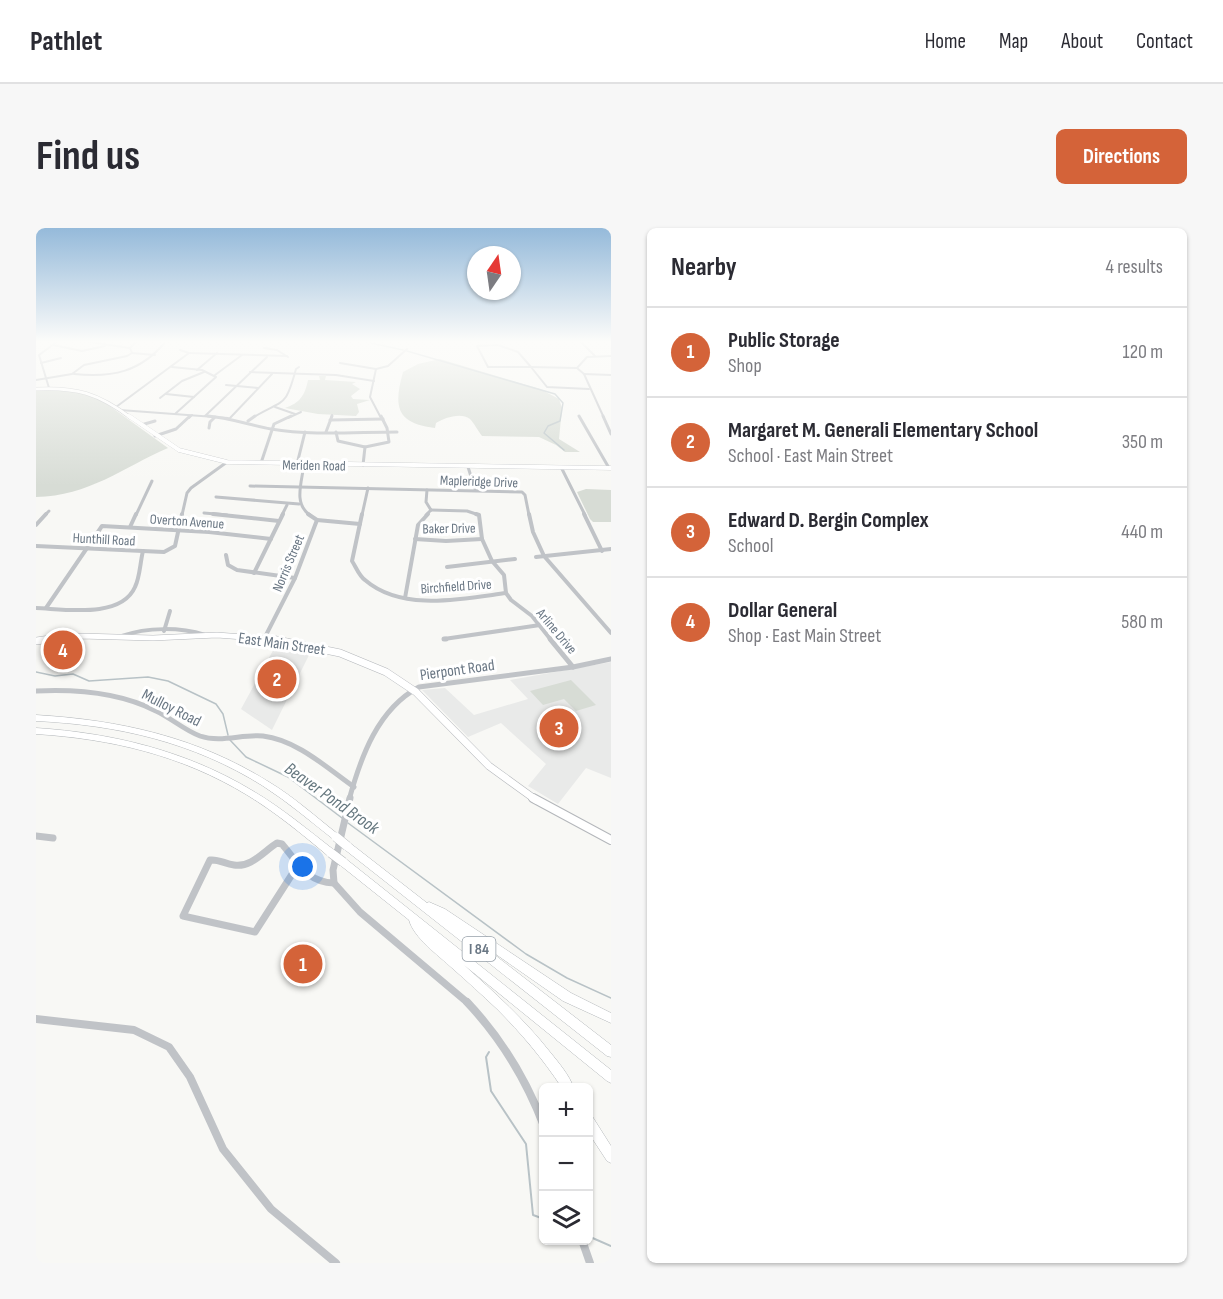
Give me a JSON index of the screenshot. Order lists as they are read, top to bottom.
{
  "streets": {
    "highway": ["I 84"],
    "main road": ["Meriden Road", "East Main Street"],
    "street": [
      "Mapleridge Drive",
      "Overton Avenue",
      "Baker Drive",
      "Hunthill Road",
      "Norris Street",
      "Birchfield Drive",
      "Arline Drive",
      "Pierpont Road",
      "Mulloy Road"
    ]
  },
  "crossings": [
    ["Mapleridge Drive", "Birchfield Drive"],
    ["Overton Avenue", "Hunthill Road"],
    ["Baker Drive", "Arline Drive"],
    ["Norris Street", "East Main Street"],
    ["Birchfield Drive", "Arline Drive"],
    ["Arline Drive", "Pierpont Road"],
    ["East Main Street", "Pierpont Road"],
    ["Pierpont Road", "Mulloy Road"]
  ],
  "water": ["Beaver Pond Brook"],
  "north": "top",
  "page": {
    "header": "Pathlet",
    "nav": [
      "Home",
      "Map",
      "About",
      "Contact"
    ],
    "buttons": "Directions",
    "title": "Find us",
    "heading": ["Nearby", "4 results"],
    "list": [
      {
        "mark": "1",
        "name": "Public Storage",
        "note": "Shop",
        "value": "120 m"
      },
      {
        "mark": "2",
        "name": "Margaret M. Generali Elementary School",
        "note": "School · East Main Street",
        "value": "350 m"
      },
      {
        "mark": "3",
        "name": "Edward D. Bergin Complex",
        "note": "School",
        "value": "440 m"
      },
      {
        "mark": "4",
        "name": "Dollar General",
        "note": "Shop · East Main Street",
        "value": "580 m"
      }
    ],
    "pins": [
      "4",
      "2",
      "3",
      "1"
    ],
    "map_buttons": ["+", "−"]
  }
}
